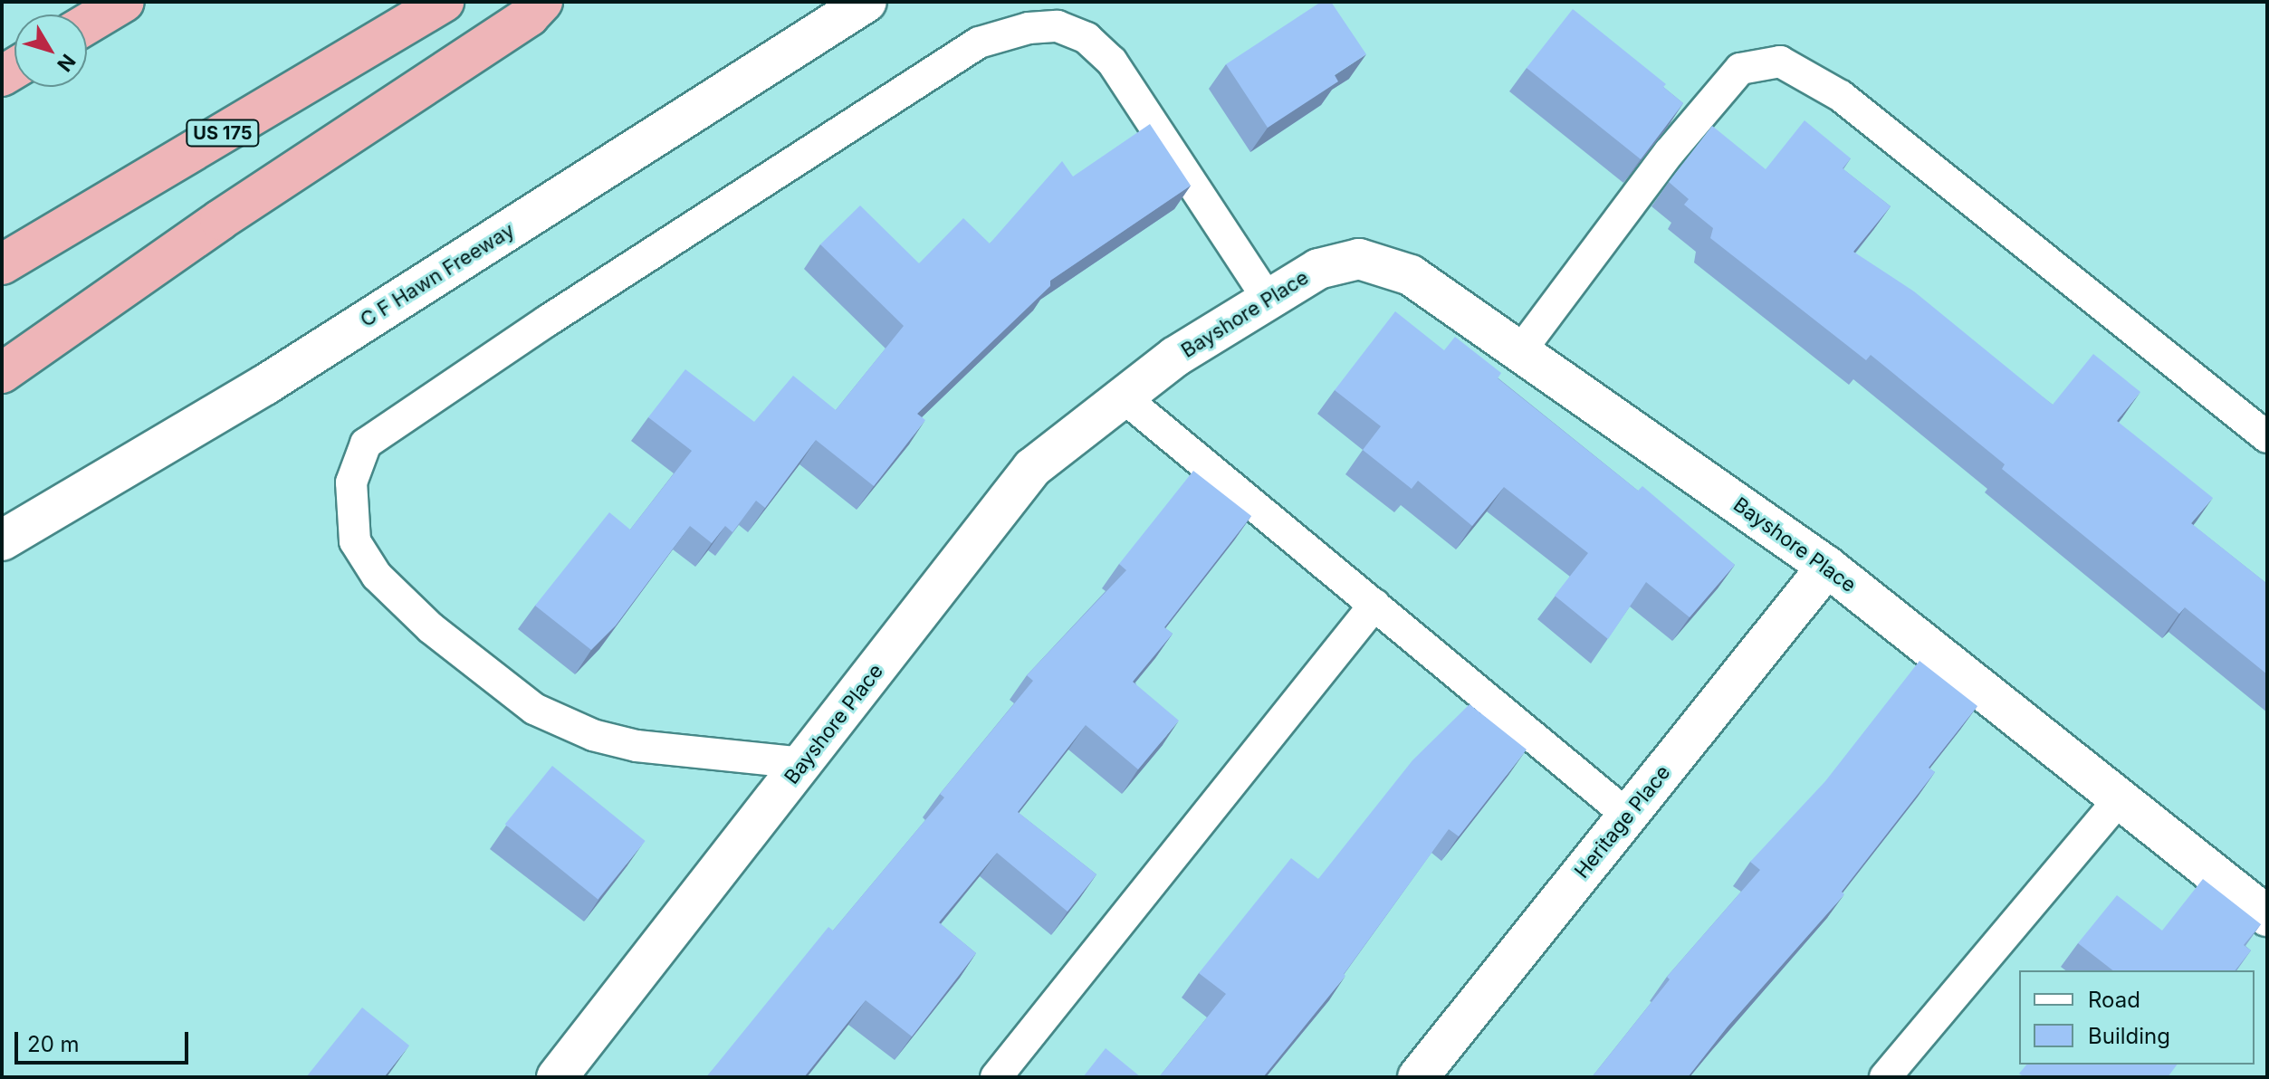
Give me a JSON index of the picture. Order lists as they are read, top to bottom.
{
  "streets": {
    "highway": ["US 175"],
    "street": ["C F Hawn Freeway", "Bayshore Place", "Heritage Place"]
  },
  "crossings": [
    ["Bayshore Place", "Heritage Place"]
  ],
  "legend": ["Road", "Building"],
  "scale_bar": "20 m",
  "north": "bottom right"
}
